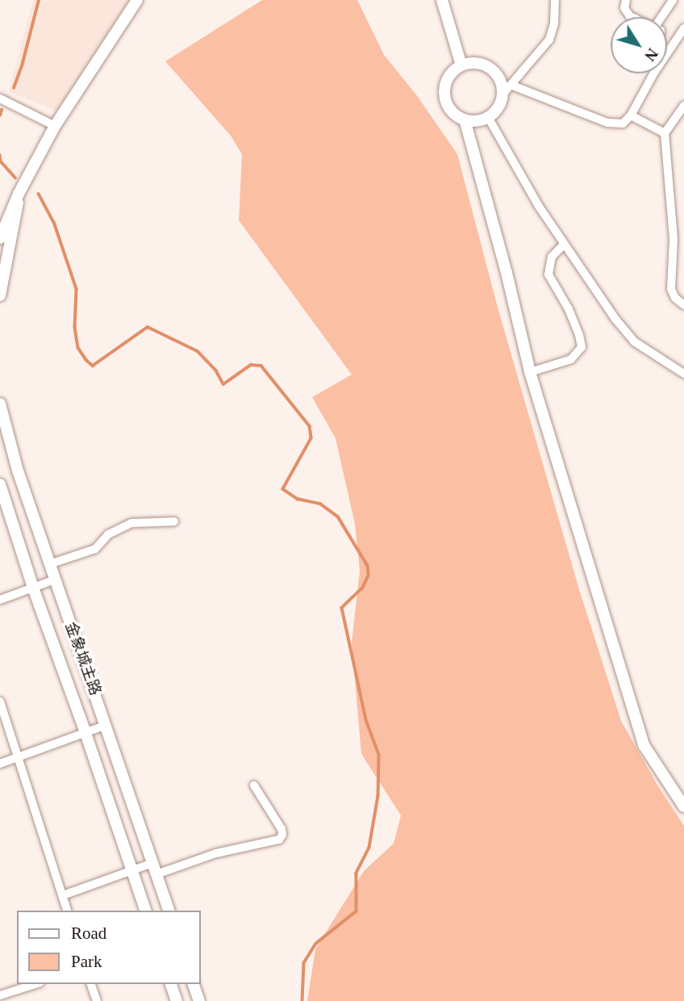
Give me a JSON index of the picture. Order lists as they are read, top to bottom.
{
  "streets": {
    "main road": ["金象城主路"]
  },
  "legend": ["Road", "Park"],
  "north": "bottom right"
}
